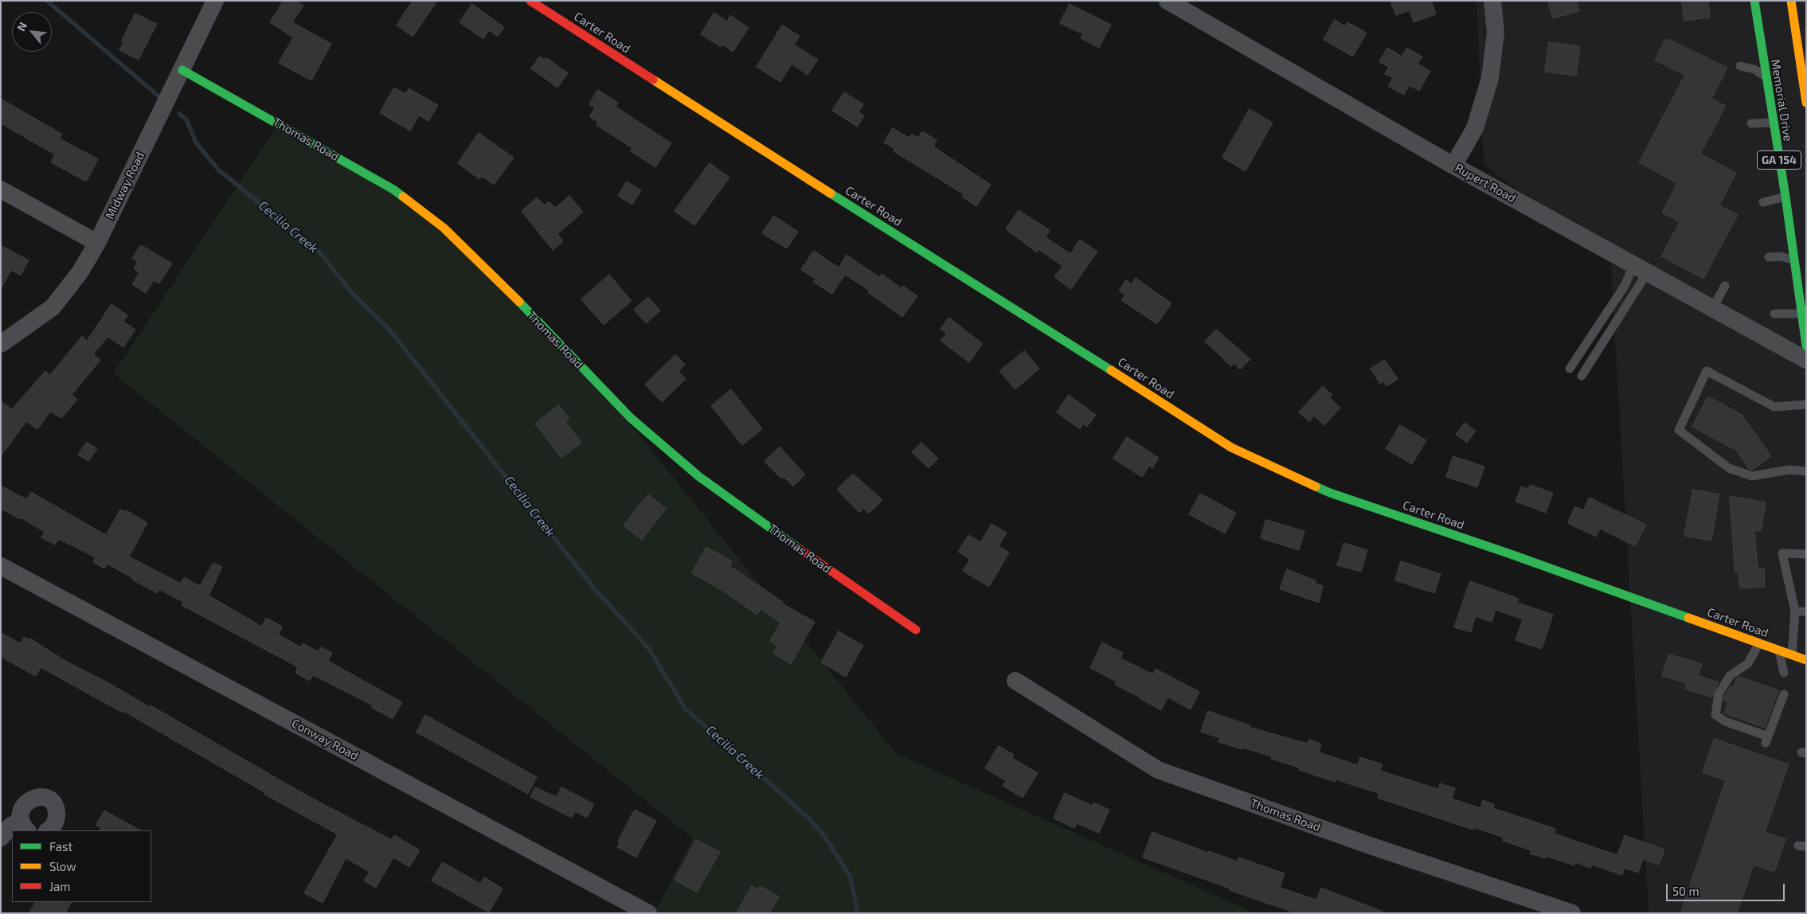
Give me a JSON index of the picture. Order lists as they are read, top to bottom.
{
  "streets": {
    "street": [
      "Carter Road",
      "Memorial Drive",
      "Thomas Road",
      "GA 154",
      "Rupert Road",
      "Midway Road",
      "Conway Road"
    ]
  },
  "crossings": [
    ["Thomas Road", "Midway Road"]
  ],
  "water": ["Cecilia Creek"],
  "legend": ["Fast", "Slow", "Jam"],
  "scale_bar": "50 m",
  "north": "top left"
}
